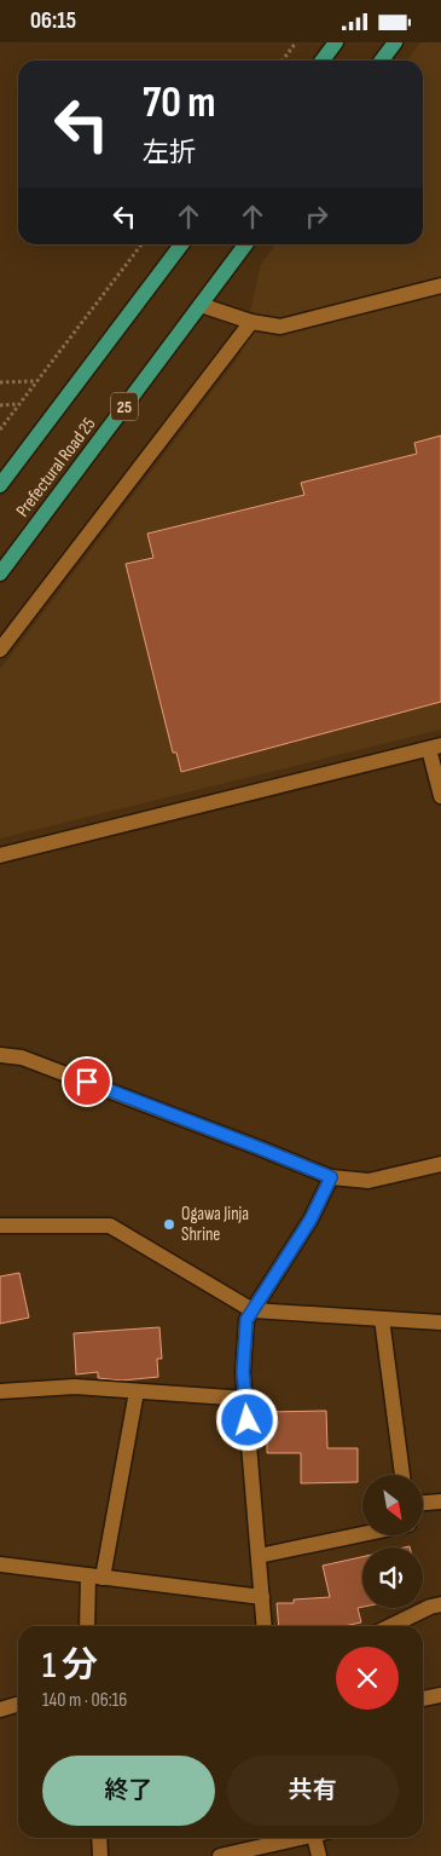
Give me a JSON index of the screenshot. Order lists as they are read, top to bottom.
{
  "streets": {
    "main road": ["25", "Prefectural Road 25"]
  },
  "places": ["Ogawa Jinja Shrine"],
  "north": "bottom right",
  "page": {
    "status": "06:15",
    "turn": ["70 m", "左折"],
    "heading": ["1 分", "140 m · 06:16"],
    "buttons": ["終了", "共有"]
  }
}
